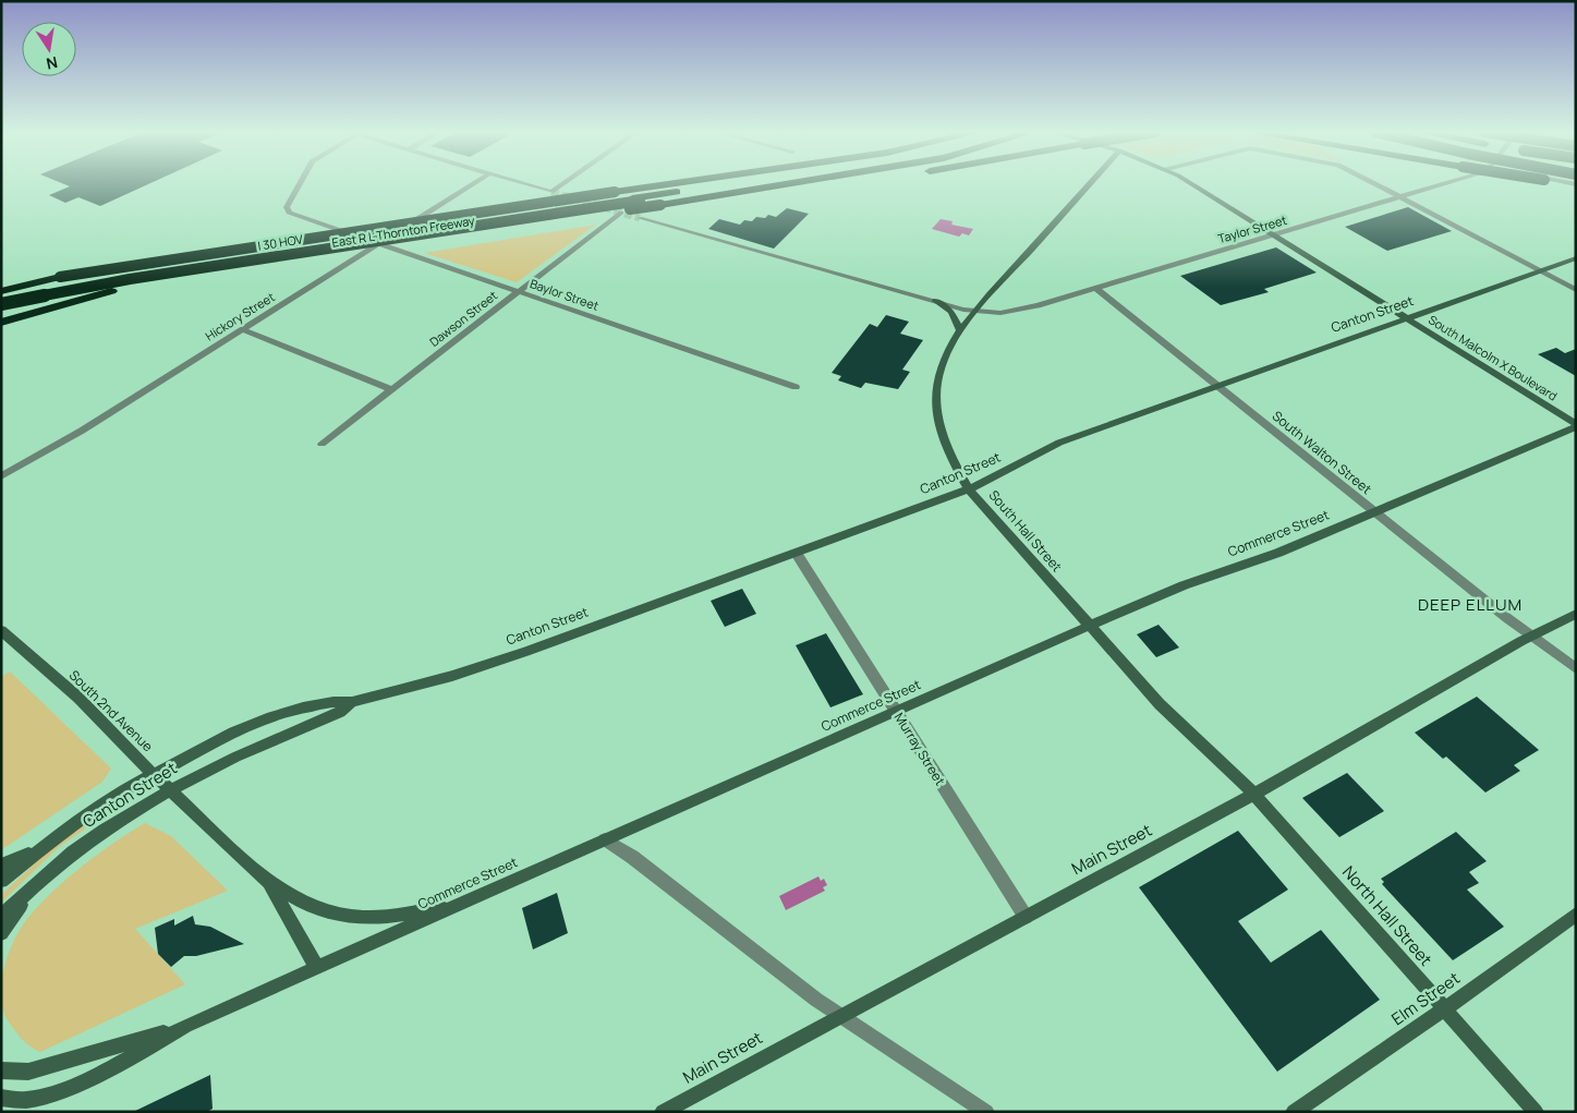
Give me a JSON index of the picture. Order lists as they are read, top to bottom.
{
  "streets": {
    "highway": ["East R L Thornton Freeway", "I 30 HOV"],
    "main road": [
      "Canton Street",
      "South Malcolm X Boulevard",
      "South Hall Street",
      "Commerce Street",
      "South 2nd Avenue",
      "Main Street",
      "North Hall Street",
      "Elm Street"
    ],
    "street": [
      "Taylor Street",
      "Baylor Street",
      "Hickory Street",
      "Dawson Street",
      "South Walton Street",
      "Murray Street"
    ]
  },
  "crossings": [
    ["Taylor Street", "South Malcolm X Boulevard"],
    ["Taylor Street", "South Walton Street"],
    ["Taylor Street", "South Hall Street"],
    ["Baylor Street", "Hickory Street"],
    ["Baylor Street", "Dawson Street"],
    ["Canton Street", "South Malcolm X Boulevard"],
    ["Canton Street", "South Walton Street"],
    ["Canton Street", "South Hall Street"],
    ["Canton Street", "South 2nd Avenue"],
    ["Canton Street", "Murray Street"],
    ["South Malcolm X Boulevard", "Commerce Street"],
    ["South Walton Street", "Commerce Street"],
    ["South Walton Street", "Main Street"],
    ["South Hall Street", "Commerce Street"],
    ["South Hall Street", "Main Street"],
    ["South Hall Street", "North Hall Street"],
    ["Commerce Street", "South 2nd Avenue"],
    ["Commerce Street", "Murray Street"],
    ["Murray Street", "Main Street"],
    ["Main Street", "North Hall Street"],
    ["North Hall Street", "Elm Street"]
  ],
  "districts": ["DEEP ELLUM"],
  "north": "bottom"
}
